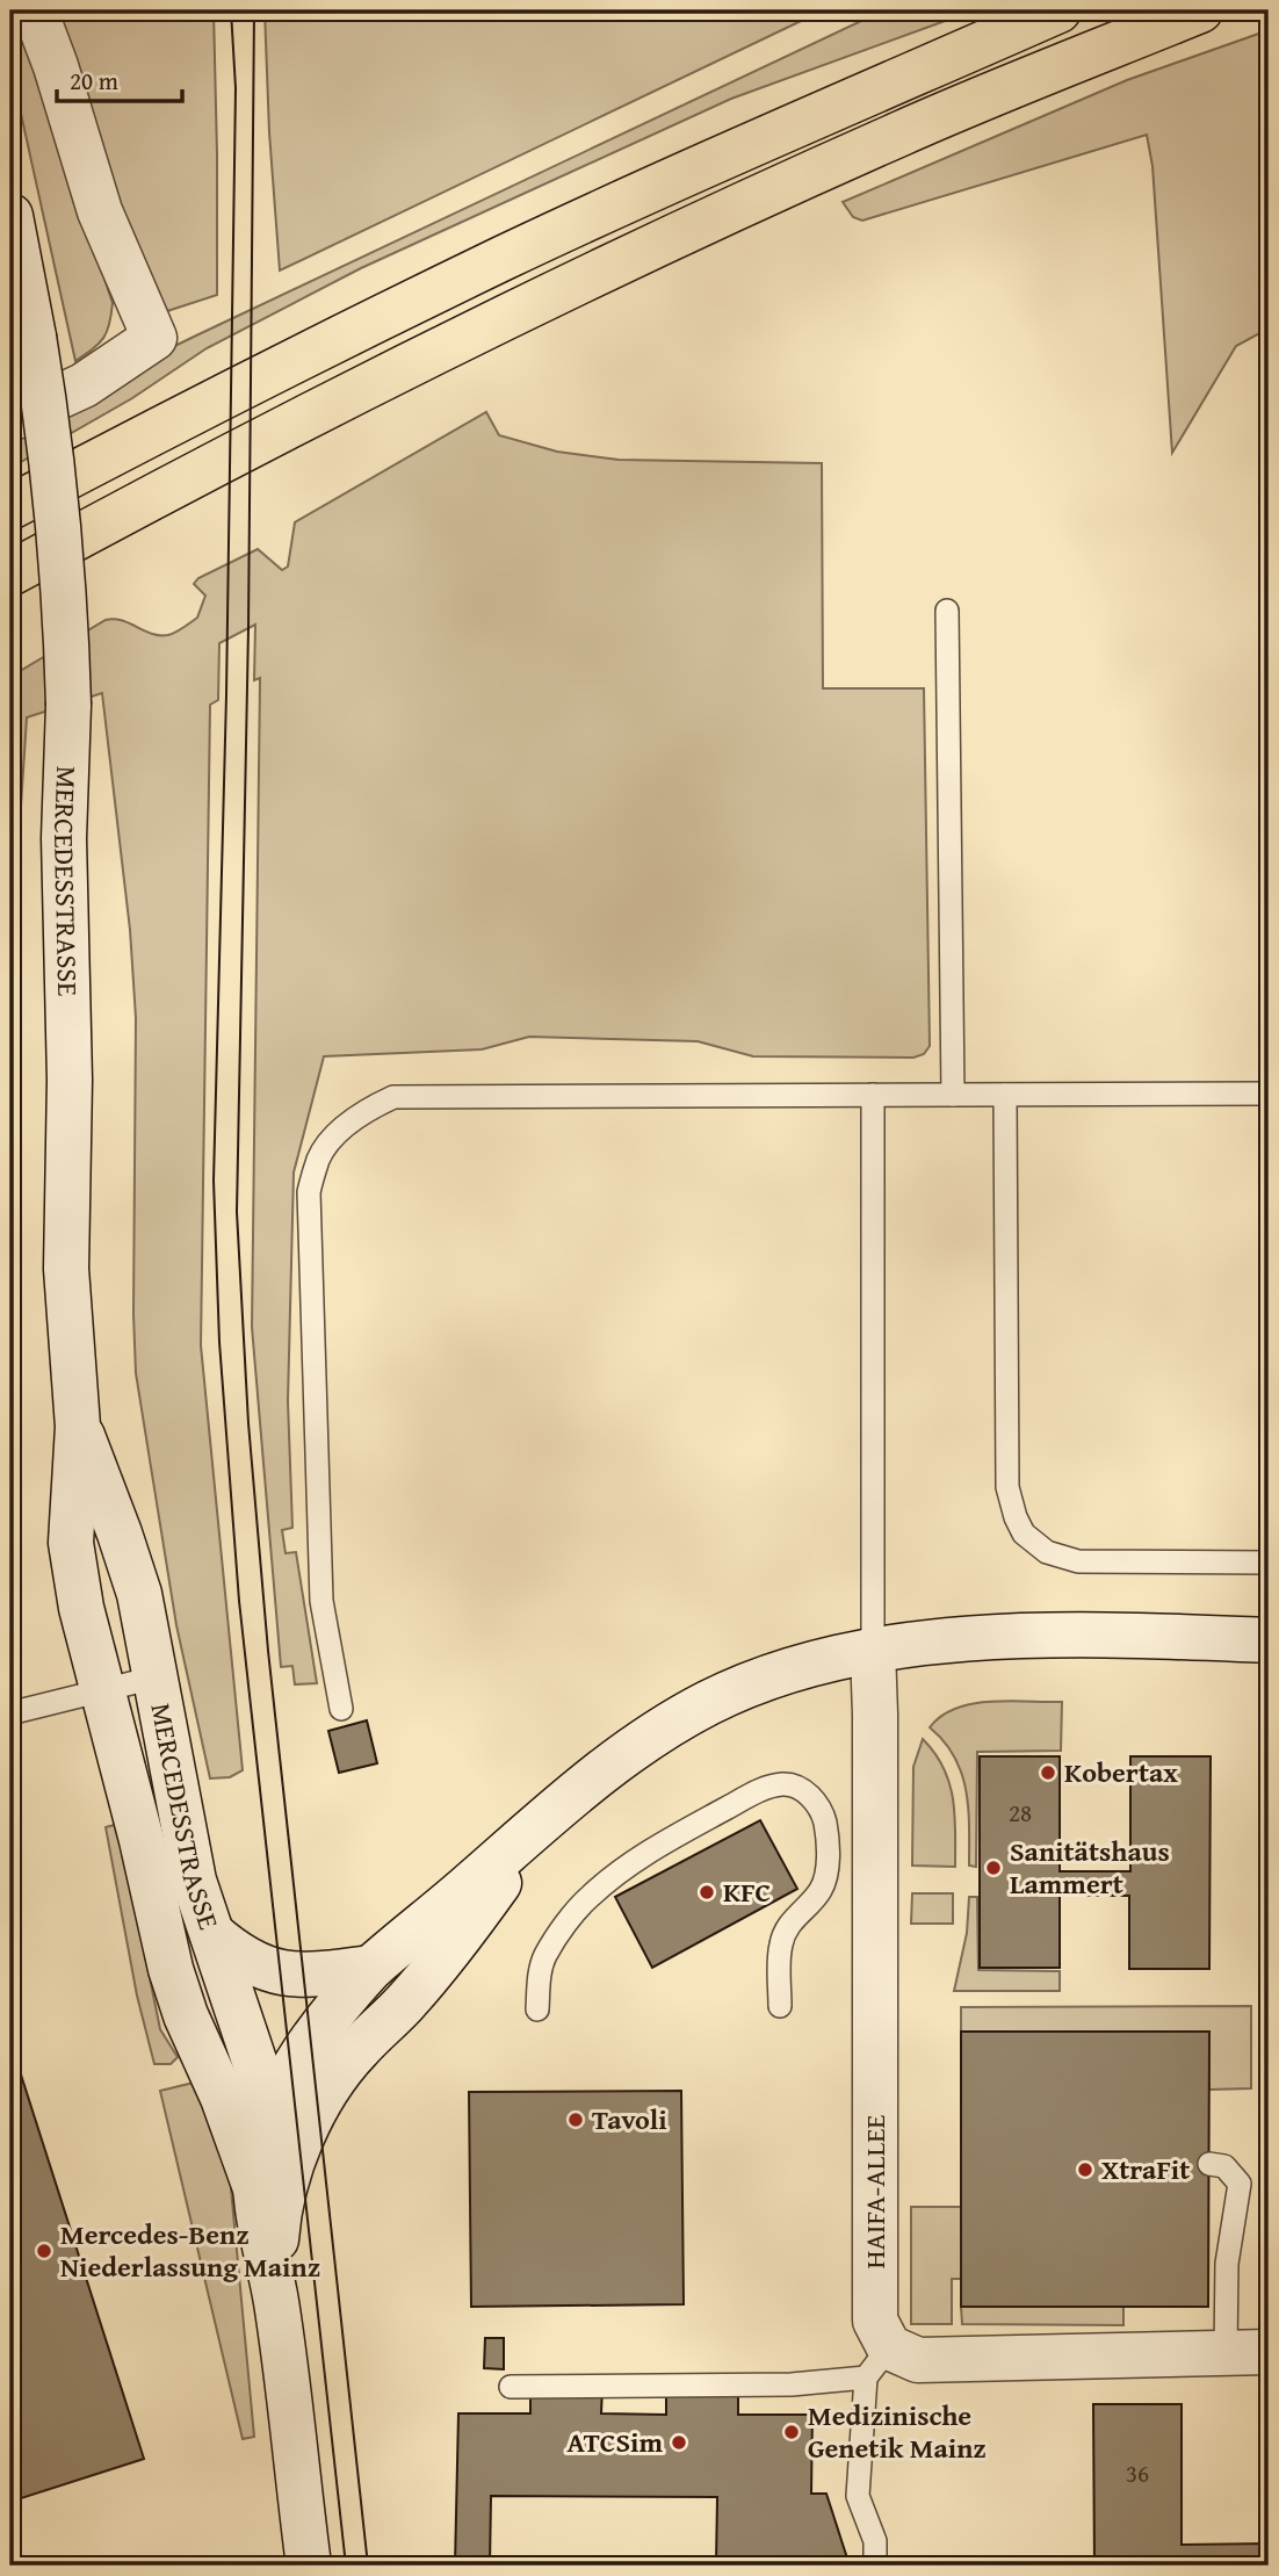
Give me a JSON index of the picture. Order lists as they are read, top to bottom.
{
  "streets": {
    "street": ["MERCEDESSTRASSE", "HAIFA-ALLEE"]
  },
  "places": [
    "Kobertax",
    "Sanitätshaus Lammert",
    "KFC",
    "Tavoli",
    "XtraFit",
    "Mercedes-Benz Niederlassung Mainz",
    "Medizinische Genetik Mainz",
    "ATCSim"
  ],
  "house_numbers": ["28", "36"],
  "scale_bar": "20 m"
}
